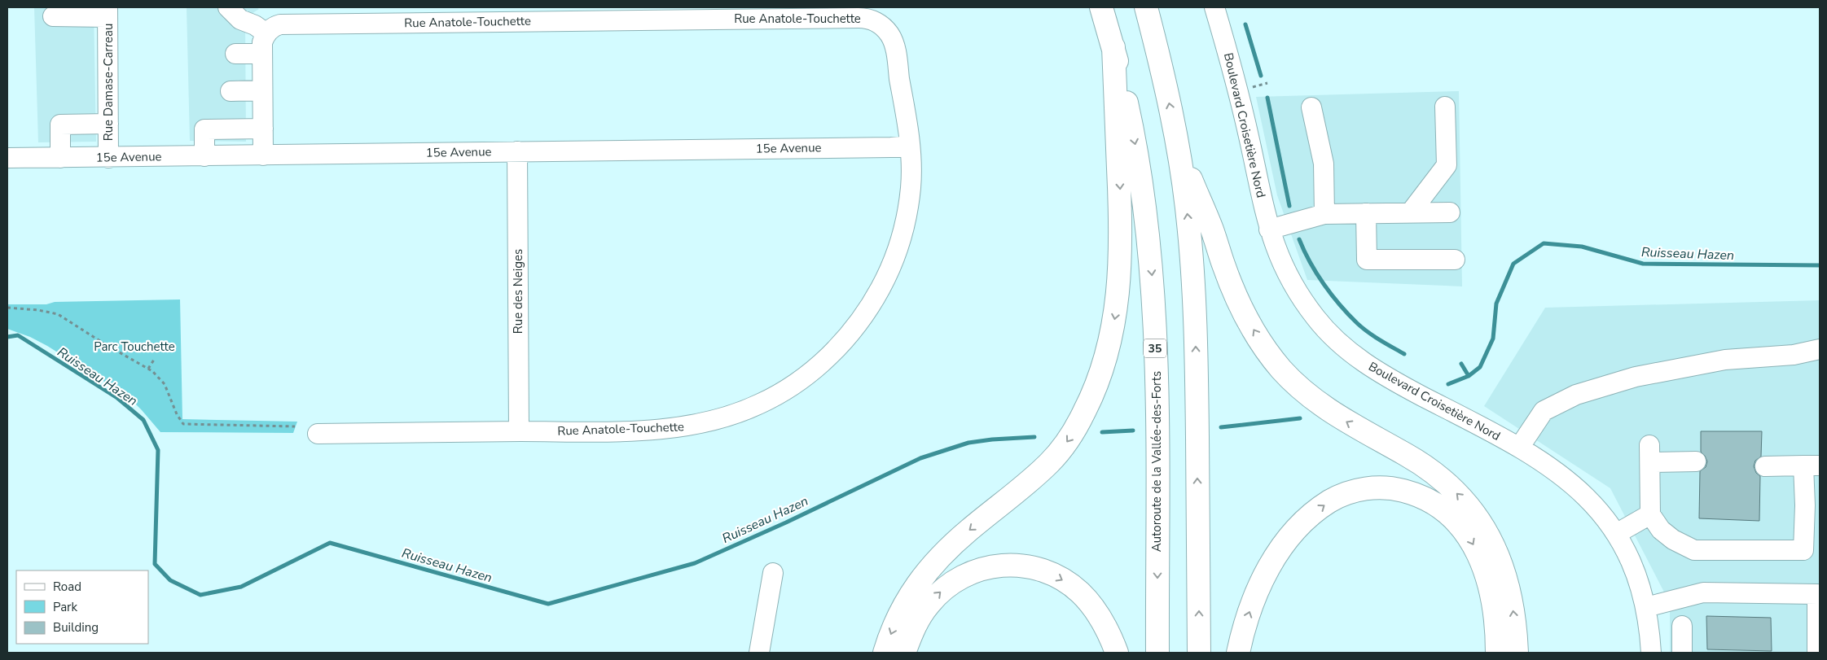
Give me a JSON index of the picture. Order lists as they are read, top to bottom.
{
  "streets": {
    "highway": ["35", "Autoroute de la Vallée-des-Forts"],
    "street": [
      "Rue Anatole-Touchette",
      "Rue Damase-Carreau",
      "Boulevard Croisetière Nord",
      "15e Avenue",
      "Rue des Neiges"
    ]
  },
  "crossings": [
    ["Rue Anatole-Touchette", "15e Avenue"],
    ["Rue Anatole-Touchette", "Rue des Neiges"],
    ["Rue Damase-Carreau", "15e Avenue"],
    ["15e Avenue", "Rue des Neiges"]
  ],
  "water": ["Ruisseau Hazen"],
  "parks": ["Parc Touchette"],
  "legend": ["Road", "Park", "Building"]
}
